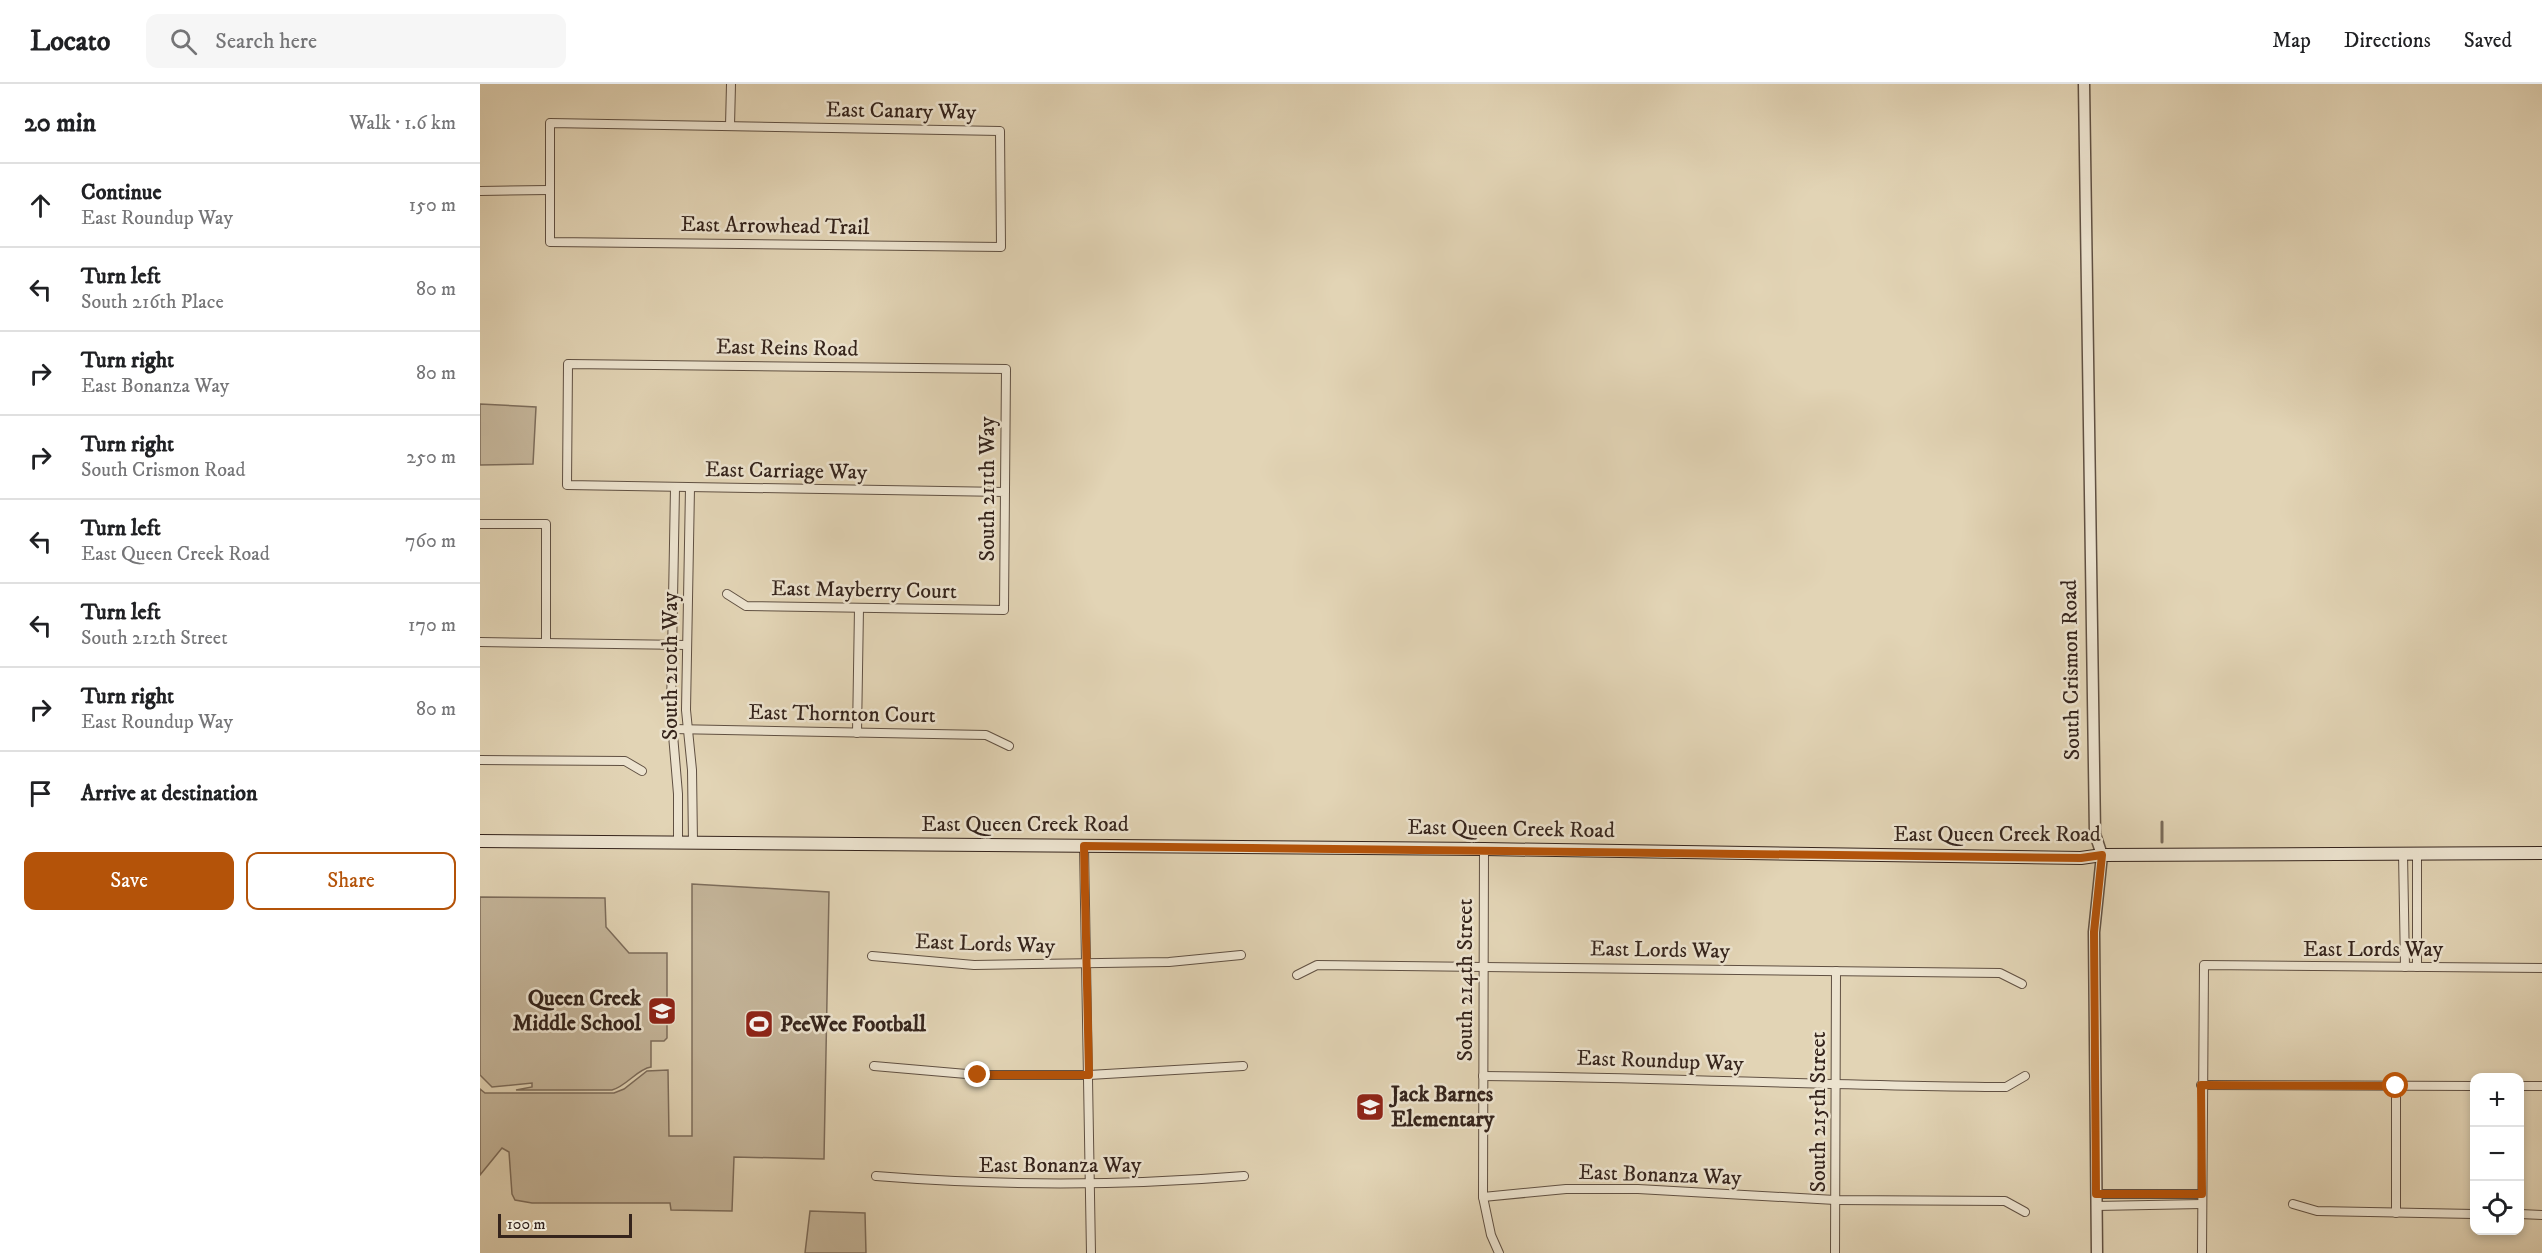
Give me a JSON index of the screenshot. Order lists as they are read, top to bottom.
{
  "streets": {
    "main road": ["East Queen Creek Road"],
    "street": [
      "East Canary Way",
      "East Arrowhead Trail",
      "East Reins Road",
      "East Carriage Way",
      "South 211th Way",
      "East Mayberry Court",
      "South 210th Way",
      "South Crismon Road",
      "East Thornton Court",
      "East Lords Way",
      "South 214th Street",
      "East Roundup Way",
      "South 215th Street",
      "East Bonanza Way"
    ]
  },
  "crossings": [
    ["East Canary Way", "East Arrowhead Trail"],
    ["East Reins Road", "East Carriage Way"],
    ["East Reins Road", "South 211th Way"],
    ["East Carriage Way", "South 211th Way"],
    ["East Carriage Way", "South 210th Way"],
    ["South 211th Way", "East Mayberry Court"],
    ["South 210th Way", "East Thornton Court"],
    ["South 210th Way", "East Queen Creek Road"],
    ["South Crismon Road", "East Queen Creek Road"],
    ["East Queen Creek Road", "South 214th Street"],
    ["East Lords Way", "South 214th Street"],
    ["East Lords Way", "South 215th Street"],
    ["South 214th Street", "East Roundup Way"],
    ["South 214th Street", "East Bonanza Way"],
    ["East Roundup Way", "South 215th Street"],
    ["South 215th Street", "East Bonanza Way"]
  ],
  "places": {
    "school or university": ["Queen Creek Middle School", "Jack Barnes Elementary"],
    "sports": ["PeeWee Football"]
  },
  "scale_bar": "100 m",
  "page": {
    "header": "Locato",
    "search": "Search here",
    "nav": ["Map", "Directions", "Saved"],
    "heading": ["20 min", "Walk · 1.6 km"],
    "list": [
      ["Continue", "East Roundup Way", "150 m"],
      ["Turn left", "South 216th Place", "80 m"],
      ["Turn right", "East Bonanza Way", "80 m"],
      ["Turn right", "South Crismon Road", "250 m"],
      ["Turn left", "East Queen Creek Road", "760 m"],
      ["Turn left", "South 212th Street", "170 m"],
      ["Turn right", "East Roundup Way", "80 m"],
      "Arrive at destination"
    ],
    "buttons": ["Save", "Share"],
    "map_buttons": ["+", "−"],
    "scale": "100 m"
  }
}
